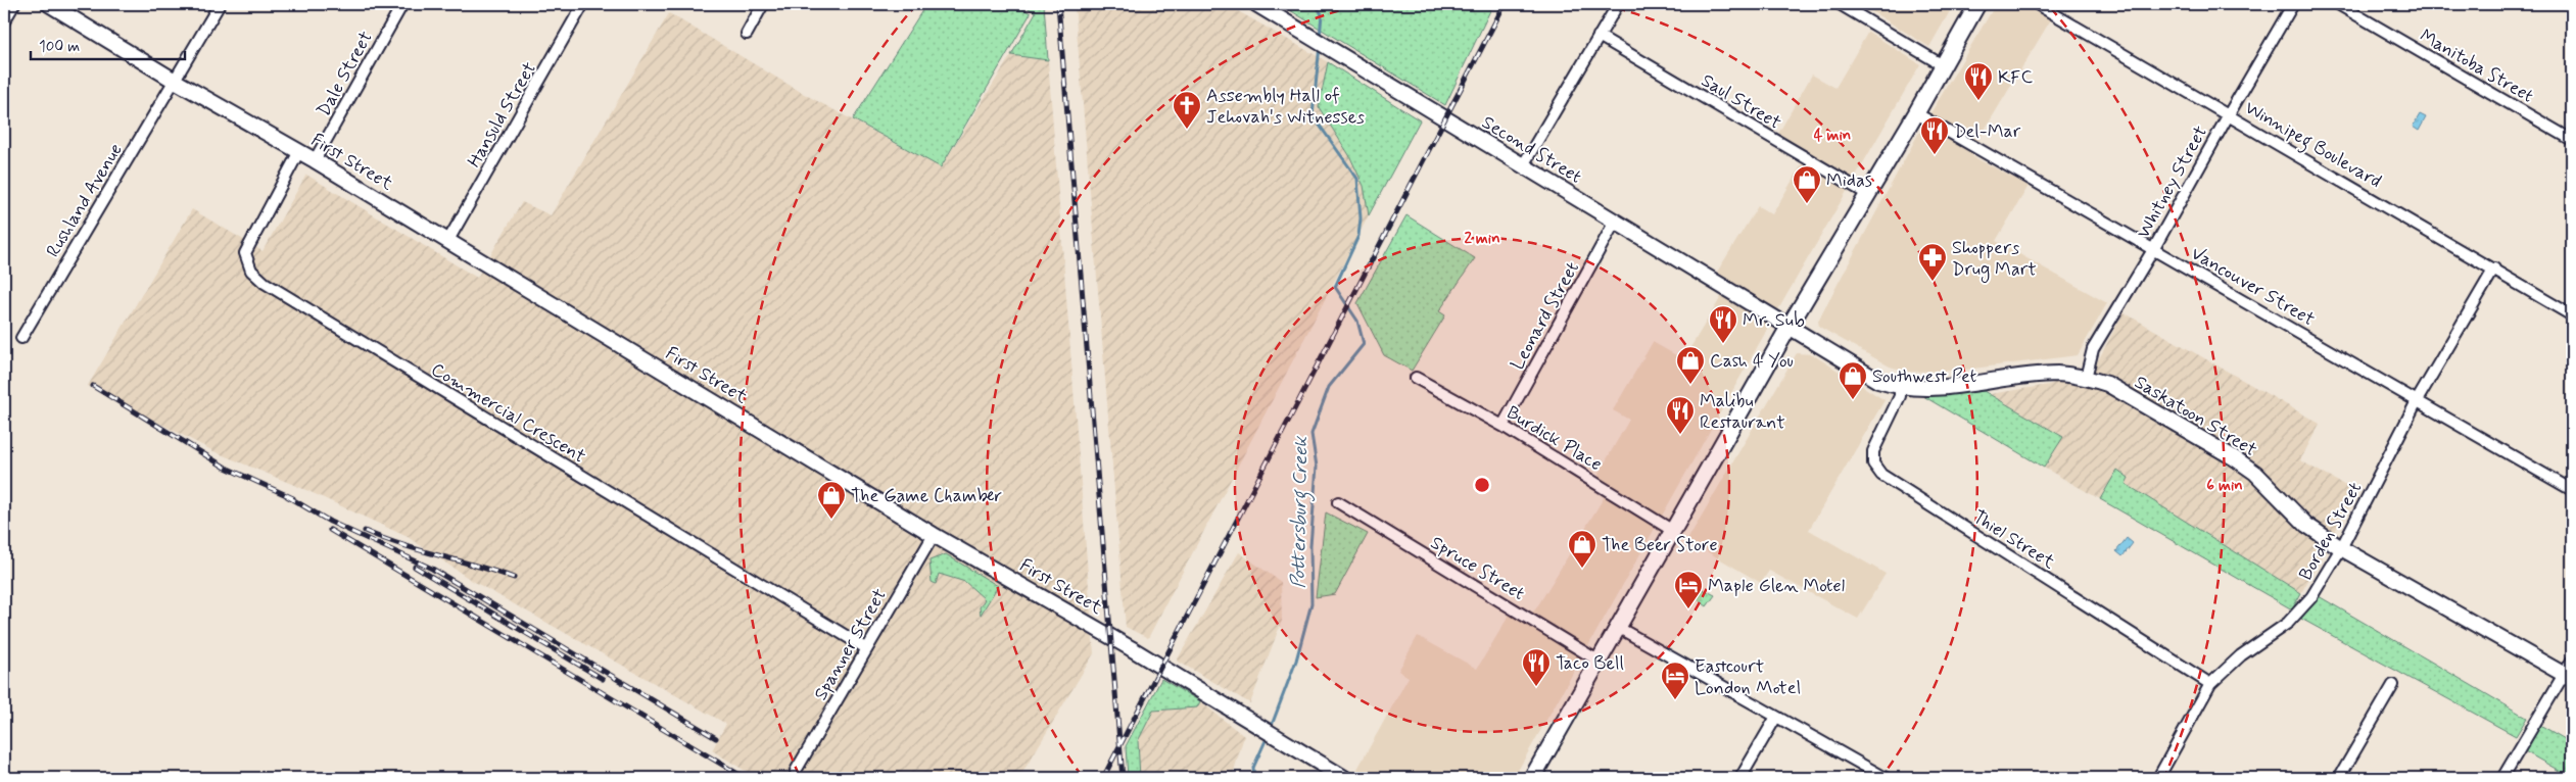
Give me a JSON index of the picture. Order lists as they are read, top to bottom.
{
  "streets": {
    "street": [
      "Manitoba Street",
      "Dale Street",
      "Saul Street",
      "Hansuld Street",
      "Winnipeg Boulevard",
      "Second Street",
      "First Street",
      "Whitney Street",
      "Rushland Avenue",
      "Vancouver Street",
      "Leonard Street",
      "Commercial Crescent",
      "Saskatoon Street",
      "Burdick Place",
      "Borden Street",
      "Thiel Street",
      "Spruce Street",
      "Spanner Street"
    ]
  },
  "crossings": [
    ["Dale Street", "First Street"],
    ["Hansuld Street", "First Street"],
    ["Winnipeg Boulevard", "Whitney Street"],
    ["Winnipeg Boulevard", "Borden Street"],
    ["Second Street", "Leonard Street"],
    ["Second Street", "Saskatoon Street"],
    ["First Street", "Rushland Avenue"],
    ["First Street", "Commercial Crescent"],
    ["First Street", "Spanner Street"],
    ["Whitney Street", "Vancouver Street"],
    ["Whitney Street", "Saskatoon Street"],
    ["Vancouver Street", "Borden Street"],
    ["Leonard Street", "Burdick Place"],
    ["Commercial Crescent", "Spanner Street"],
    ["Saskatoon Street", "Borden Street"],
    ["Saskatoon Street", "Thiel Street"],
    ["Borden Street", "Thiel Street"]
  ],
  "water": ["Pottersburg Creek"],
  "places": {
    "restaurant": [
      "KFC",
      "Del-Mar",
      "Mr. Sub",
      "Malibu Restaurant",
      "Taco Bell"
    ],
    "church": ["Assembly Hall of Jehovah's Witnesses"],
    "shop": [
      "Midas",
      "Cash 4 You",
      "Southwest Pet",
      "The Game Chamber",
      "The Beer Store"
    ],
    "pharmacy": ["Shoppers Drug Mart"],
    "hotel": ["Maple Glen Motel", "Eastcourt London Motel"]
  },
  "scale_bar": "100 m",
  "rings": ["4 min", "2 min", "6 min"]
}
